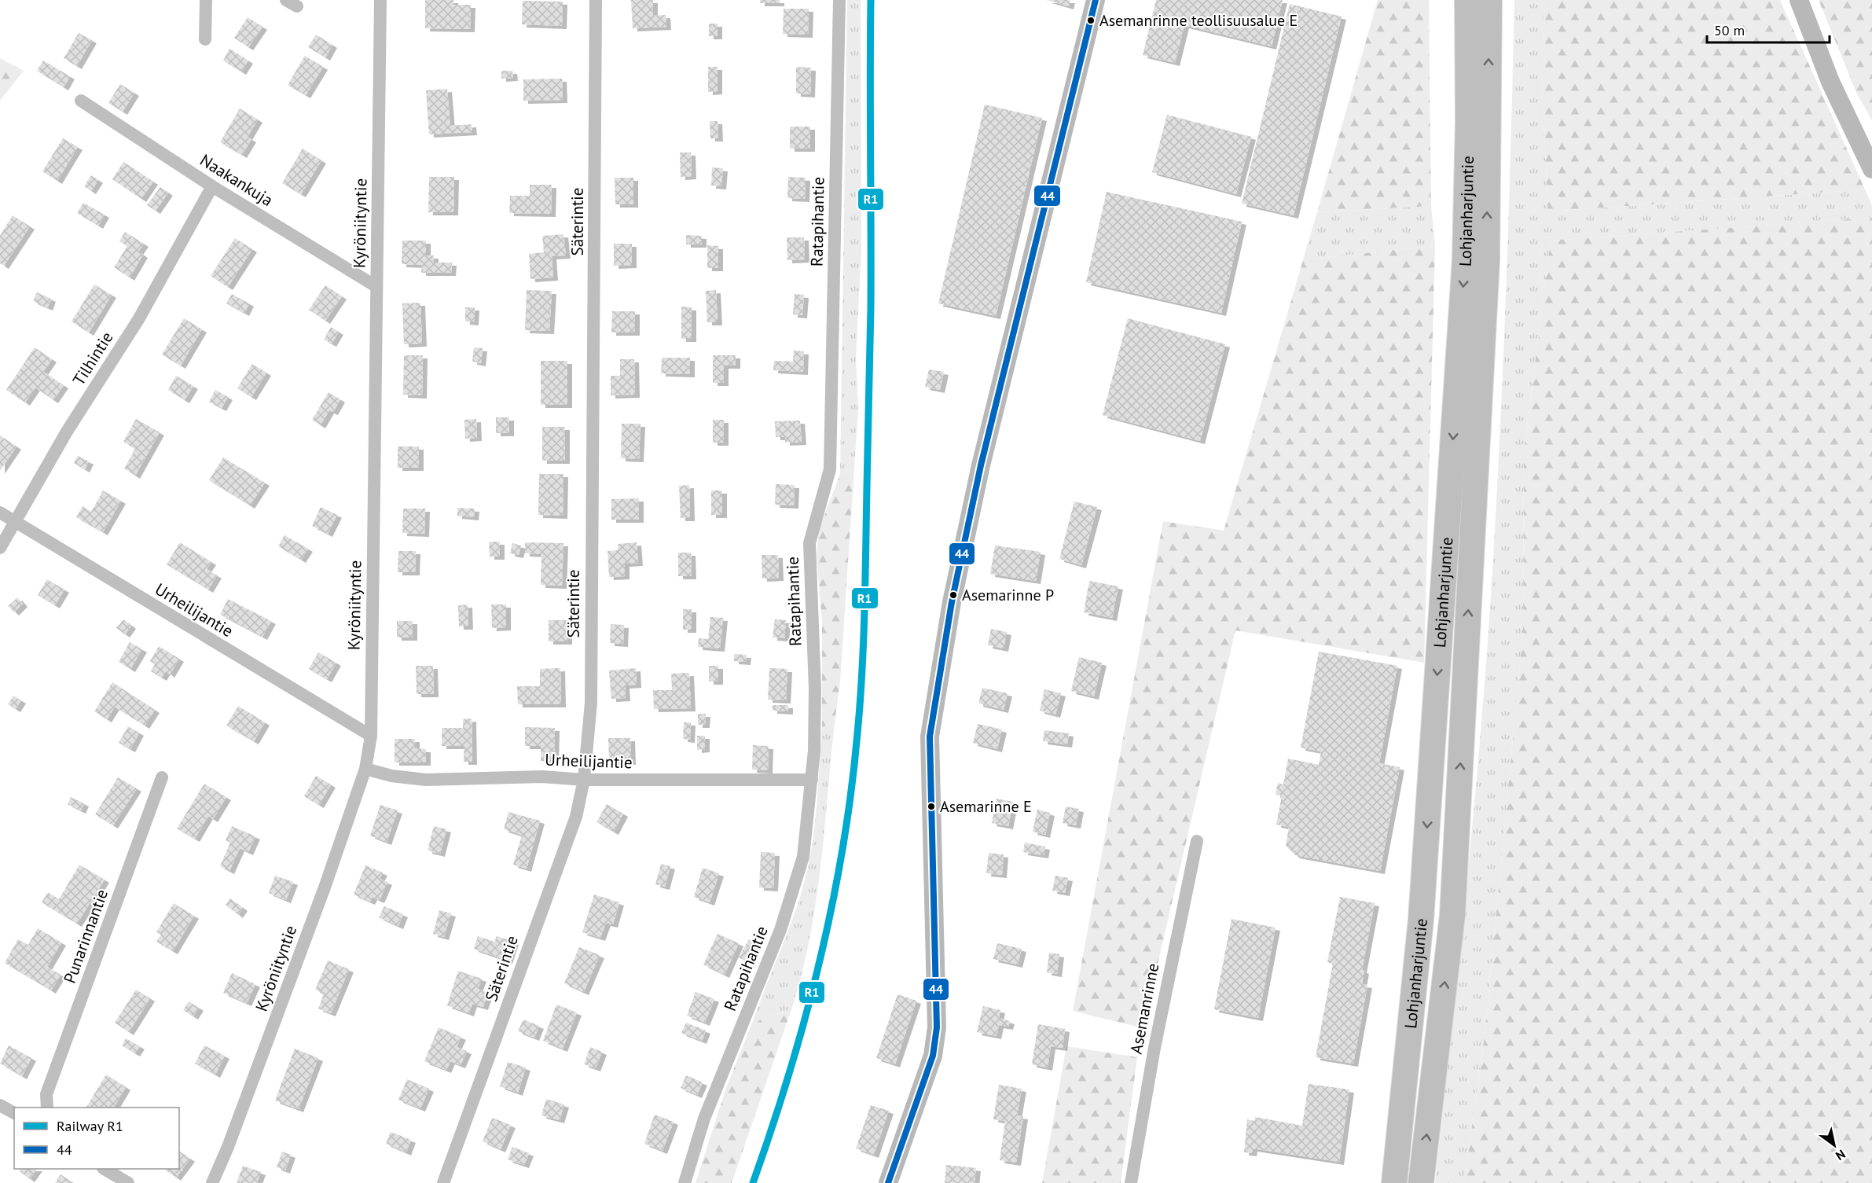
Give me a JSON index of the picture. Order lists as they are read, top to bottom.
{
  "streets": {
    "highway": ["Lohjanharjuntie"],
    "street": [
      "Naakankuja",
      "Säterintie",
      "Ratapihantie",
      "Kyröniityntie",
      "Tilhintie",
      "Urheilijantie",
      "Punarinnantie",
      "Asemanrinne"
    ]
  },
  "crossings": [
    ["Naakankuja", "Kyröniityntie"],
    ["Naakankuja", "Tilhintie"],
    ["Säterintie", "Urheilijantie"],
    ["Ratapihantie", "Urheilijantie"],
    ["Kyröniityntie", "Urheilijantie"],
    ["Tilhintie", "Urheilijantie"]
  ],
  "places": ["Asemanrinne teollisuusalue E", "Asemarinne P", "Asemarinne E"],
  "lines": ["rail line R1", "transit line 44"],
  "legend": ["Railway R1", "44"],
  "scale_bar": "50 m",
  "north": "bottom right"
}
